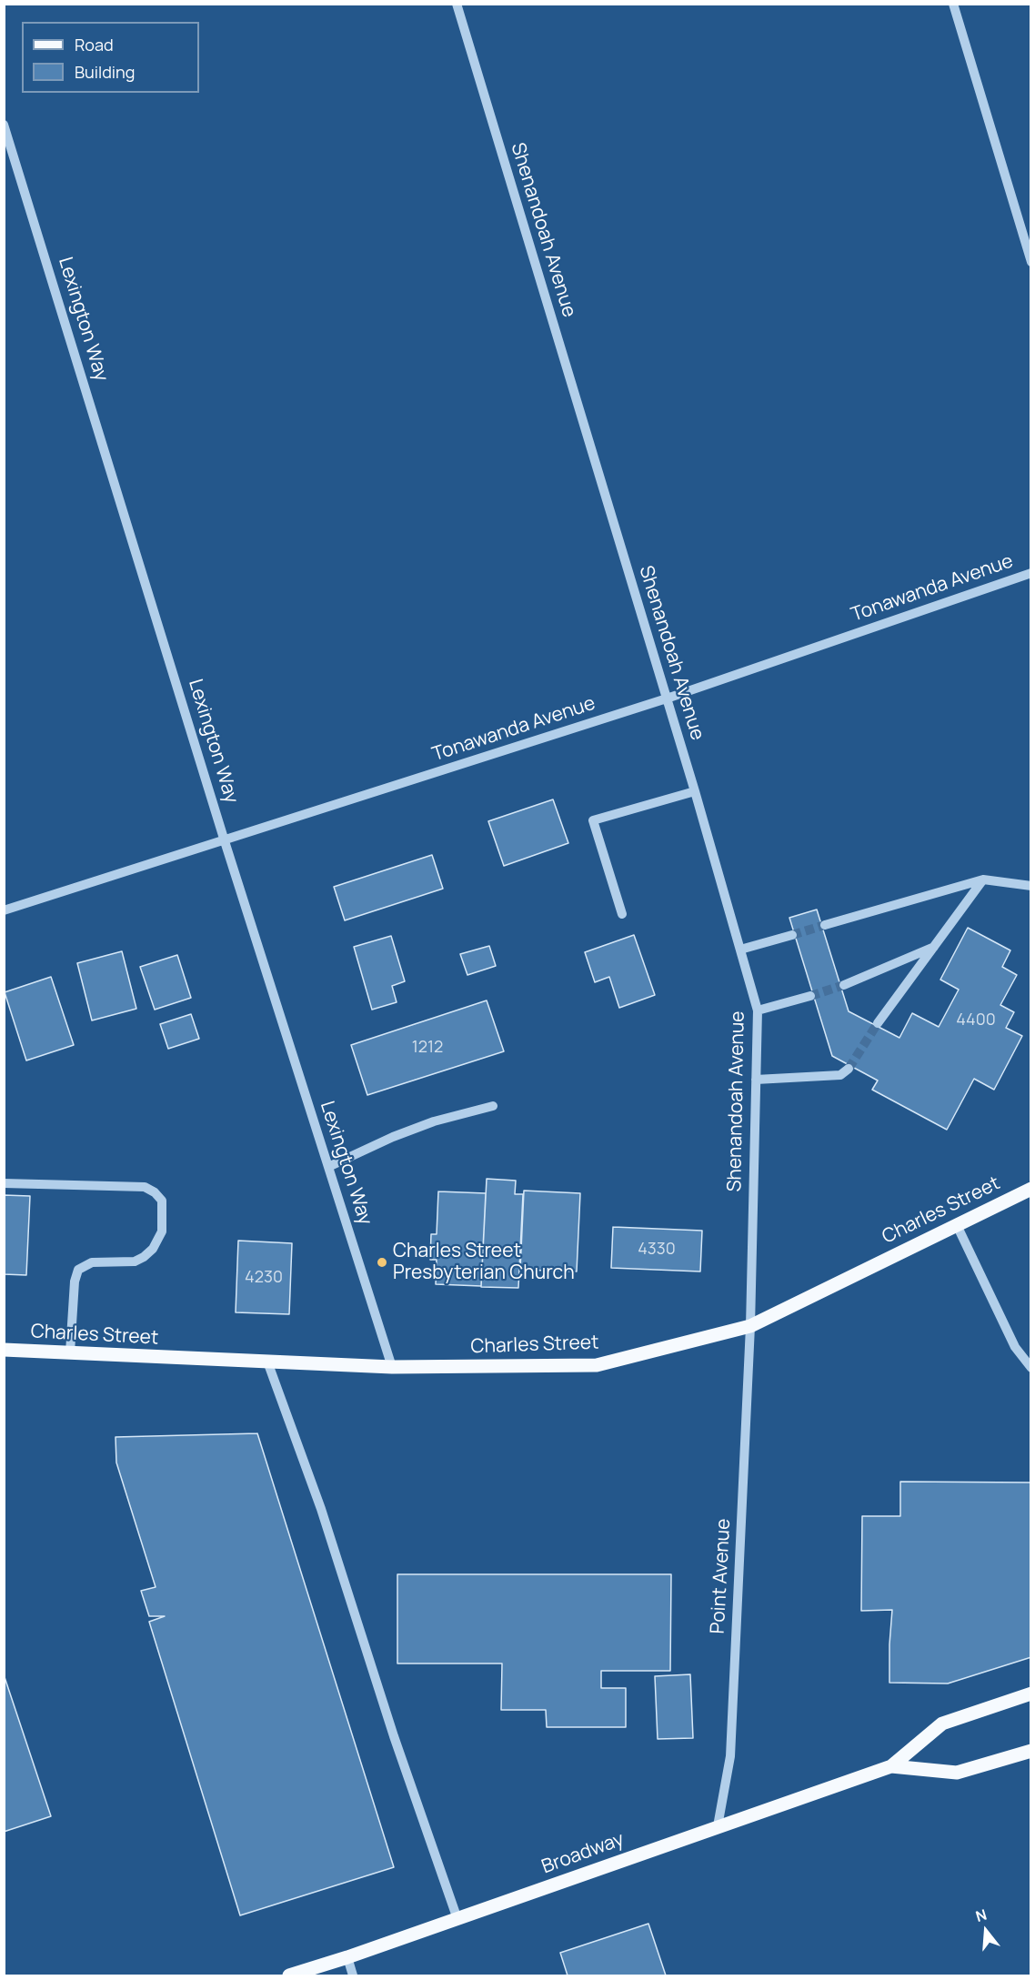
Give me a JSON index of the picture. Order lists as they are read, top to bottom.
{
  "streets": {
    "main road": ["Charles Street", "Broadway"],
    "street": [
      "Shenandoah Avenue",
      "Lexington Way",
      "Tonawanda Avenue",
      "Point Avenue"
    ]
  },
  "crossings": [
    ["Shenandoah Avenue", "Tonawanda Avenue"],
    ["Shenandoah Avenue", "Charles Street"],
    ["Shenandoah Avenue", "Point Avenue"],
    ["Lexington Way", "Tonawanda Avenue"],
    ["Lexington Way", "Charles Street"],
    ["Charles Street", "Point Avenue"],
    ["Point Avenue", "Broadway"]
  ],
  "places": ["Charles Street Presbyterian Church"],
  "house_numbers": [
    "4400",
    "1212",
    "4330",
    "4230"
  ],
  "legend": ["Road", "Building"],
  "north": "top"
}
